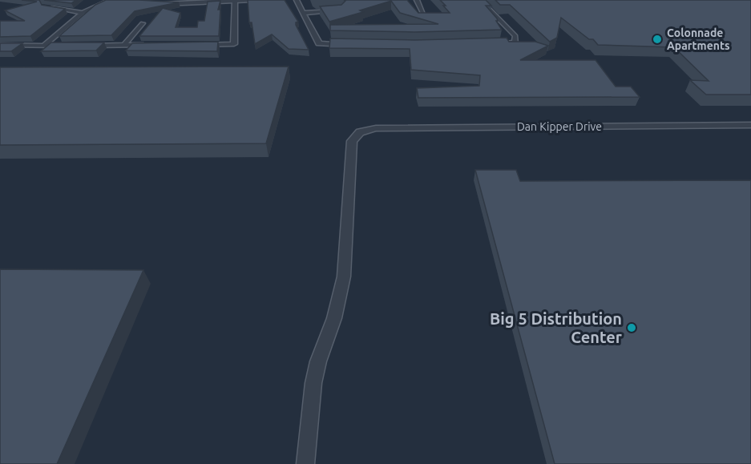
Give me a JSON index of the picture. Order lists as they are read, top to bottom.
{
  "streets": {
    "street": ["Dan Kipper Drive"]
  },
  "places": ["Colonnade Apartments", "Big 5 Distribution Center"]
}
